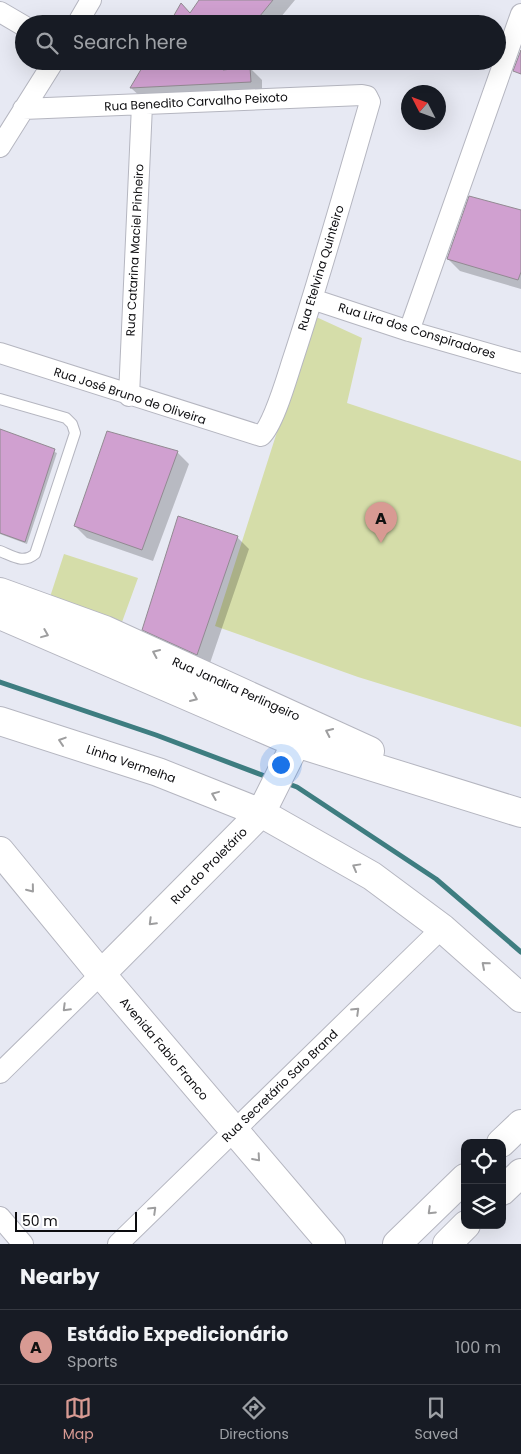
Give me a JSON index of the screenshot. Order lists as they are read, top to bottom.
{
  "streets": {
    "main road": [
      "Rua Jandira Perlingeiro",
      "Linha Vermelha",
      "Rua do Proletário",
      "Avenida Fabio Franco"
    ],
    "street": [
      "Rua Benedito Carvalho Peixoto",
      "Rua Catarina Maciel Pinheiro",
      "Rua Etelvina Quinteiro",
      "Rua Lira dos Conspiradores",
      "Rua José Bruno de Oliveira",
      "Rua Secretário Salo Brand"
    ]
  },
  "crossings": [
    ["Rua Benedito Carvalho Peixoto", "Rua Catarina Maciel Pinheiro"],
    ["Rua Benedito Carvalho Peixoto", "Rua Etelvina Quinteiro"],
    ["Rua Catarina Maciel Pinheiro", "Rua José Bruno de Oliveira"],
    ["Rua Etelvina Quinteiro", "Rua Lira dos Conspiradores"],
    ["Rua Etelvina Quinteiro", "Rua José Bruno de Oliveira"],
    ["Rua Jandira Perlingeiro", "Rua do Proletário"],
    ["Linha Vermelha", "Rua do Proletário"],
    ["Linha Vermelha", "Rua Secretário Salo Brand"],
    ["Rua do Proletário", "Avenida Fabio Franco"],
    ["Avenida Fabio Franco", "Rua Secretário Salo Brand"]
  ],
  "one_way": [
    "Linha Vermelha",
    "Rua do Proletário",
    "Avenida Fabio Franco",
    "Rua Secretário Salo Brand"
  ],
  "scale_bar": "50 m",
  "north": "top left",
  "page": {
    "search": "Search here",
    "pins": "A",
    "scale": "50 m",
    "heading": "Nearby",
    "list": [
      {
        "mark": "A",
        "name": "Estádio Expedicionário",
        "note": "Sports",
        "value": "100 m"
      }
    ],
    "nav": ["Map", "Directions", "Saved"]
  }
}
